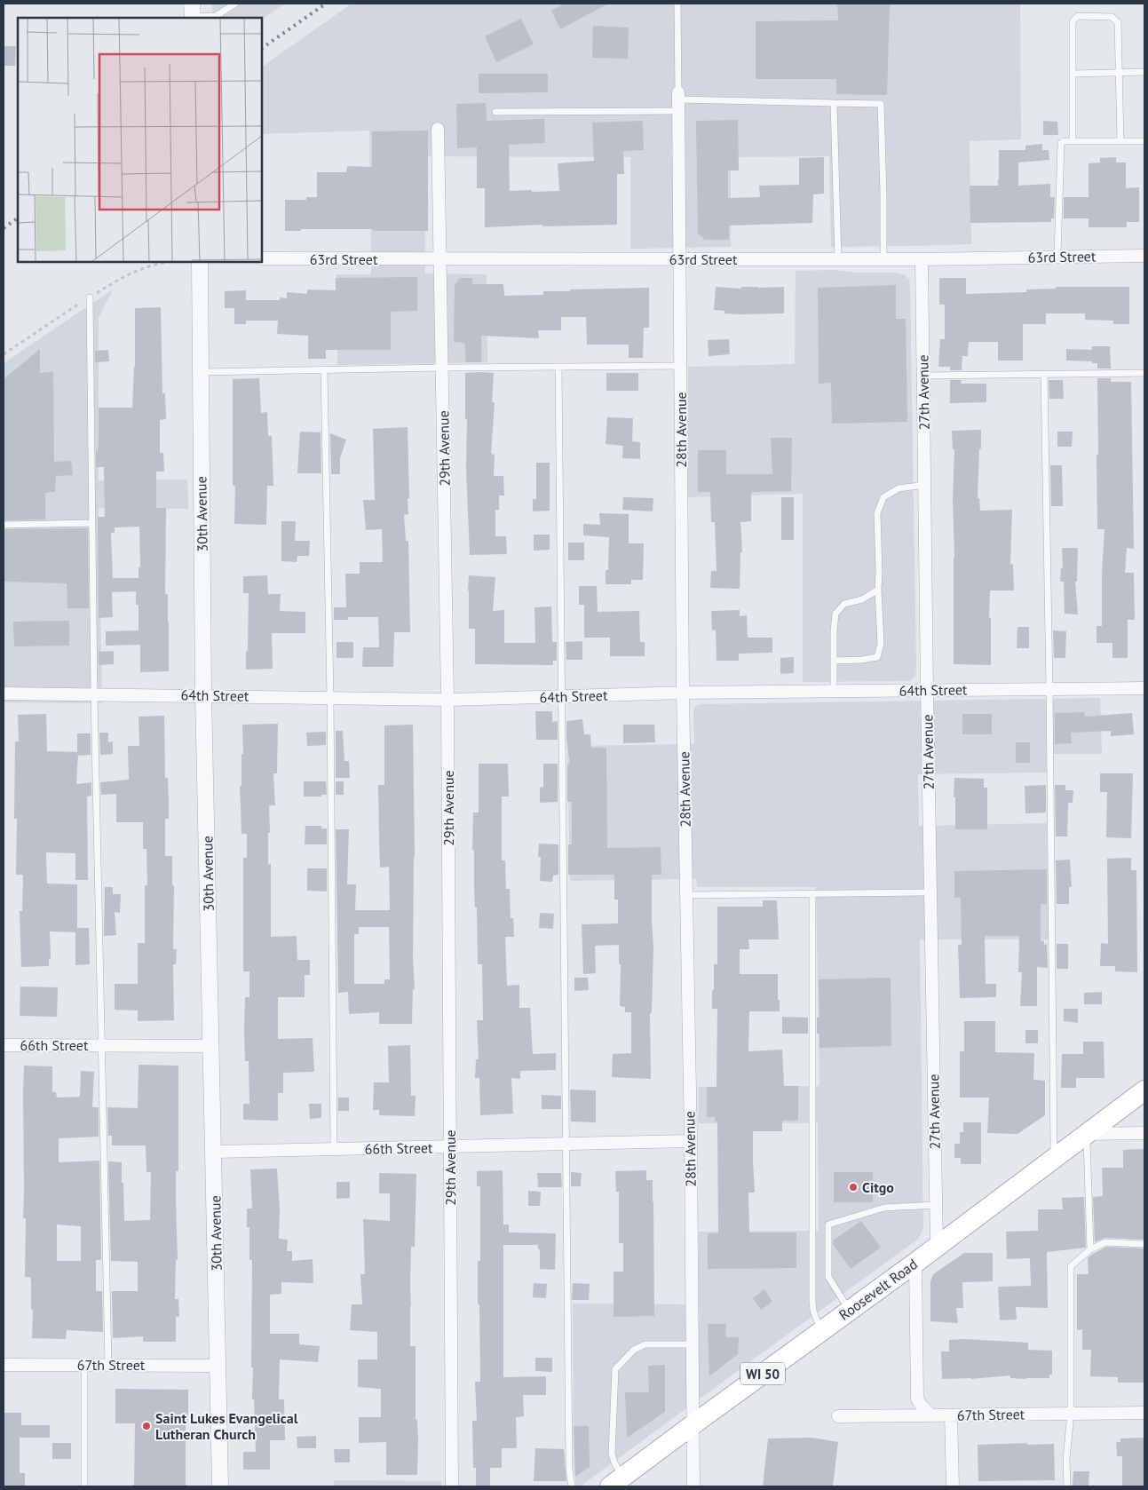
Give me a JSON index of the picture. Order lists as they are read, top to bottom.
{
  "streets": {
    "main road": ["Roosevelt Road", "WI 50"],
    "street": [
      "63rd Street",
      "27th Avenue",
      "28th Avenue",
      "29th Avenue",
      "30th Avenue",
      "64th Street",
      "66th Street",
      "67th Street"
    ]
  },
  "crossings": [
    ["63rd Street", "27th Avenue"],
    ["63rd Street", "28th Avenue"],
    ["63rd Street", "29th Avenue"],
    ["27th Avenue", "64th Street"],
    ["27th Avenue", "Roosevelt Road"],
    ["28th Avenue", "64th Street"],
    ["28th Avenue", "66th Street"],
    ["28th Avenue", "Roosevelt Road"],
    ["29th Avenue", "64th Street"],
    ["29th Avenue", "66th Street"],
    ["30th Avenue", "64th Street"],
    ["30th Avenue", "66th Street"],
    ["30th Avenue", "67th Street"]
  ],
  "places": ["Citgo", "Saint Lukes Evangelical Lutheran Church"]
}
